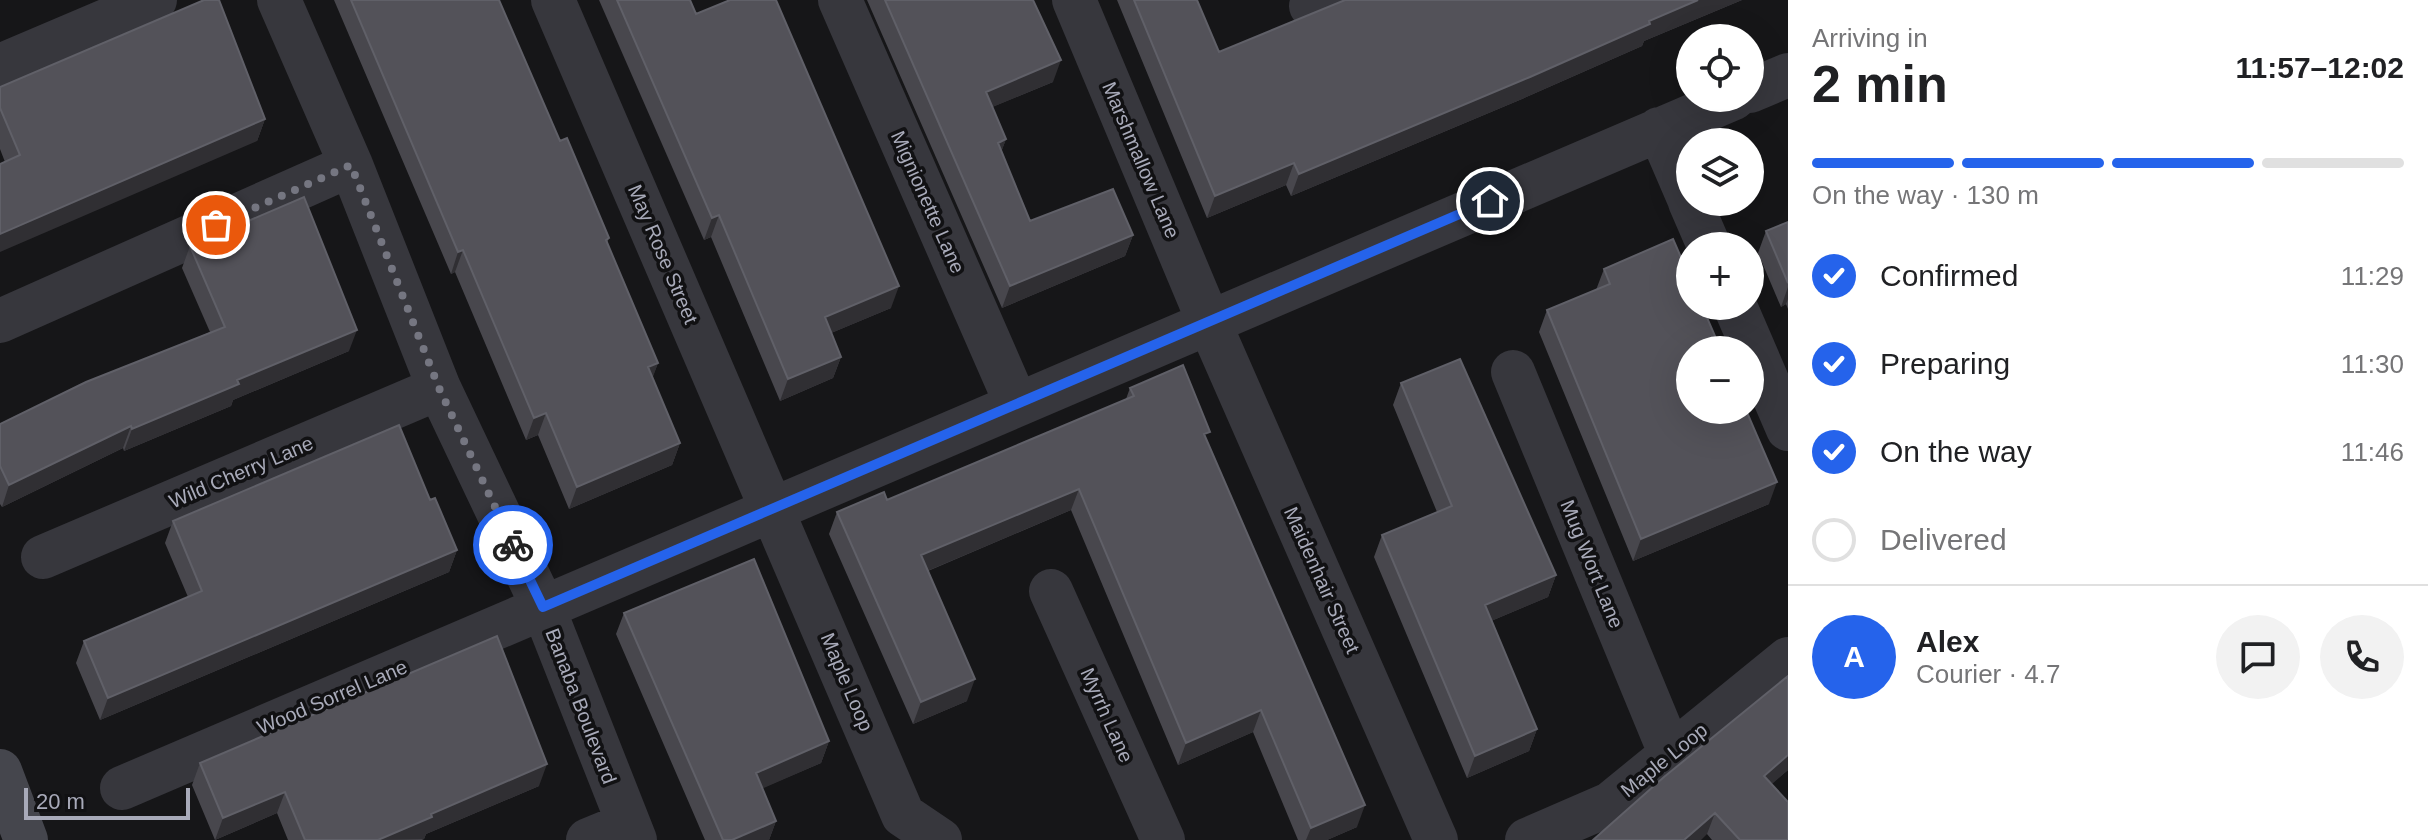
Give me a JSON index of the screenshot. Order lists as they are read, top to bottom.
{
  "streets": {
    "street": [
      "Marshmallow Lane",
      "Mignionette Lane",
      "May Rose Street",
      "Wild Cherry Lane",
      "Mug Wort Lane",
      "Maidenhair Street",
      "Maple Loop",
      "Wood Sorrel Lane",
      "Banaba Boulevard",
      "Myrrh Lane"
    ]
  },
  "crossings": [
    ["Marshmallow Lane", "Maidenhair Street"],
    ["Marshmallow Lane", "Wood Sorrel Lane"],
    ["Mignionette Lane", "Wood Sorrel Lane"],
    ["May Rose Street", "Maple Loop"],
    ["May Rose Street", "Wood Sorrel Lane"],
    ["Wild Cherry Lane", "Banaba Boulevard"],
    ["Mug Wort Lane", "Maple Loop"],
    ["Maidenhair Street", "Wood Sorrel Lane"],
    ["Maple Loop", "Wood Sorrel Lane"],
    ["Wood Sorrel Lane", "Banaba Boulevard"]
  ],
  "scale_bar": "20 m",
  "page": {
    "heading": ["2 min", "Arriving in", "11:57–12:02"],
    "panel": ["Alex", "Courier · 4.7"],
    "map_buttons": ["+", "−"],
    "bar": "On the way · 130 m",
    "list": [
      ["Confirmed", "11:29"],
      ["Preparing", "11:30"],
      ["On the way", "11:46"],
      "Delivered"
    ],
    "round": "A",
    "scale": "20 m"
  }
}
